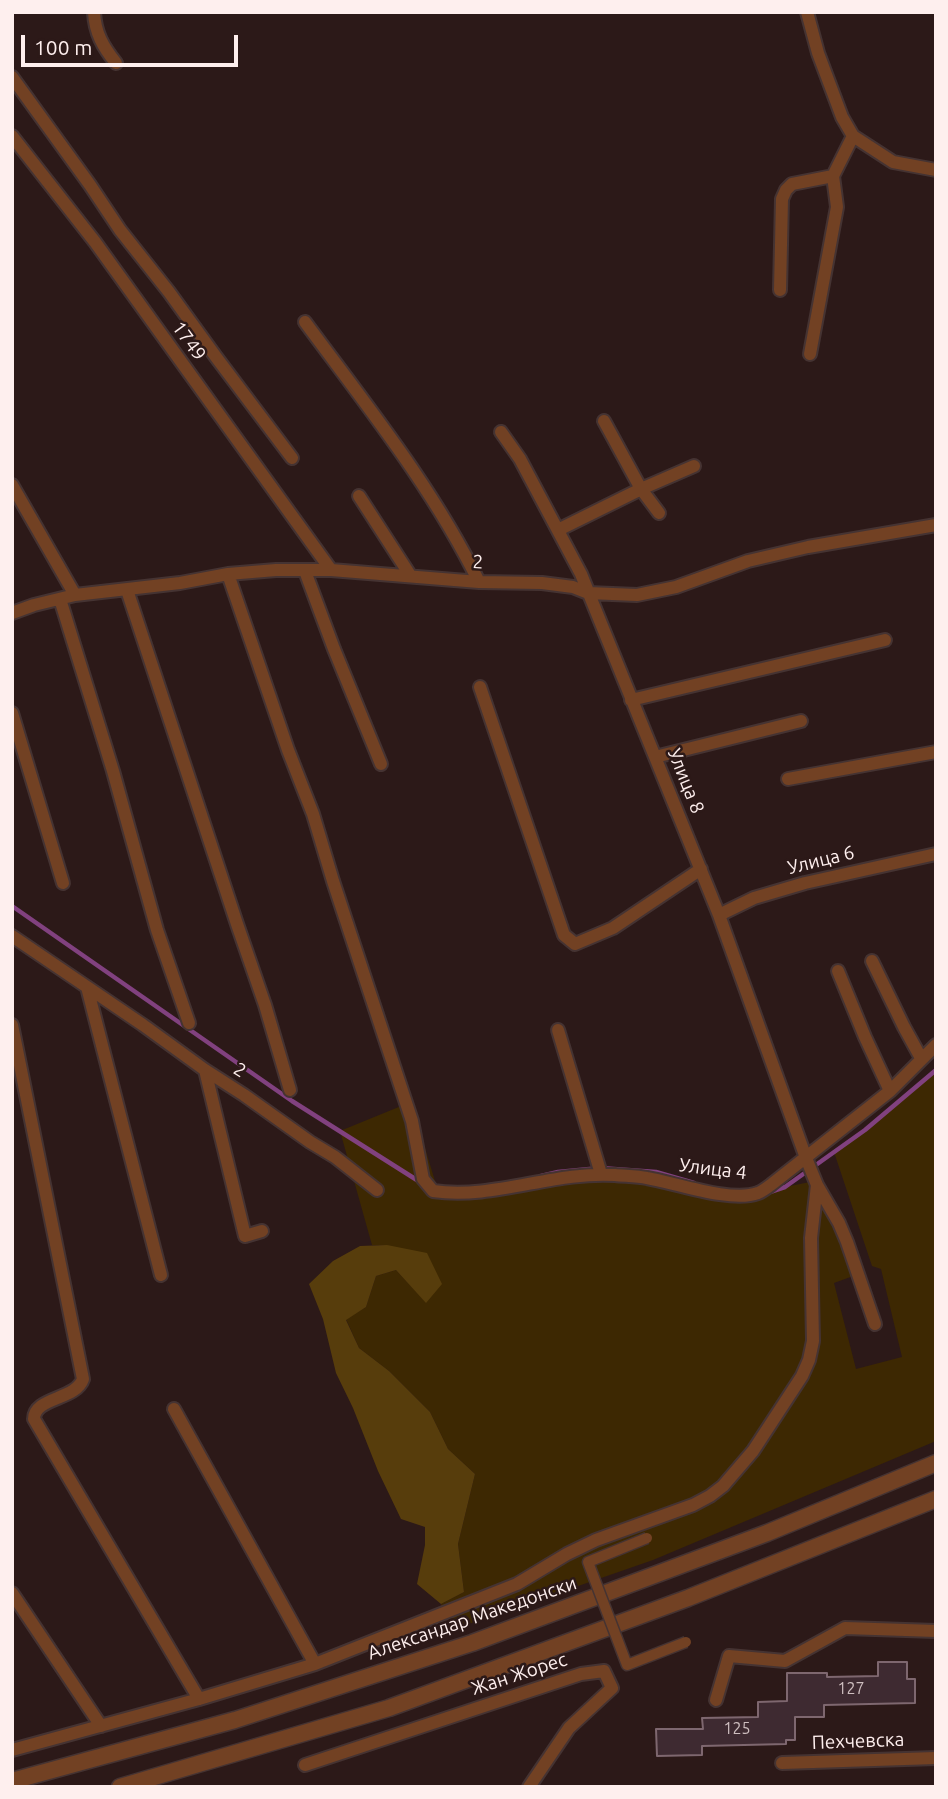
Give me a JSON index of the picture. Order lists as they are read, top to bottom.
{
  "streets": {
    "street": [
      "1749",
      "2",
      "Улица 8",
      "Улица 6",
      "Улица 4",
      "Александар Македонски",
      "Жан Жорес",
      "Пехчевска"
    ]
  },
  "crossings": [
    ["1749", "2"],
    ["2", "Улица 8"],
    ["2", "Улица 4"],
    ["Улица 8", "Улица 6"],
    ["Улица 8", "Улица 4"]
  ],
  "house_numbers": ["127", "125"],
  "scale_bar": "100 m"
}
